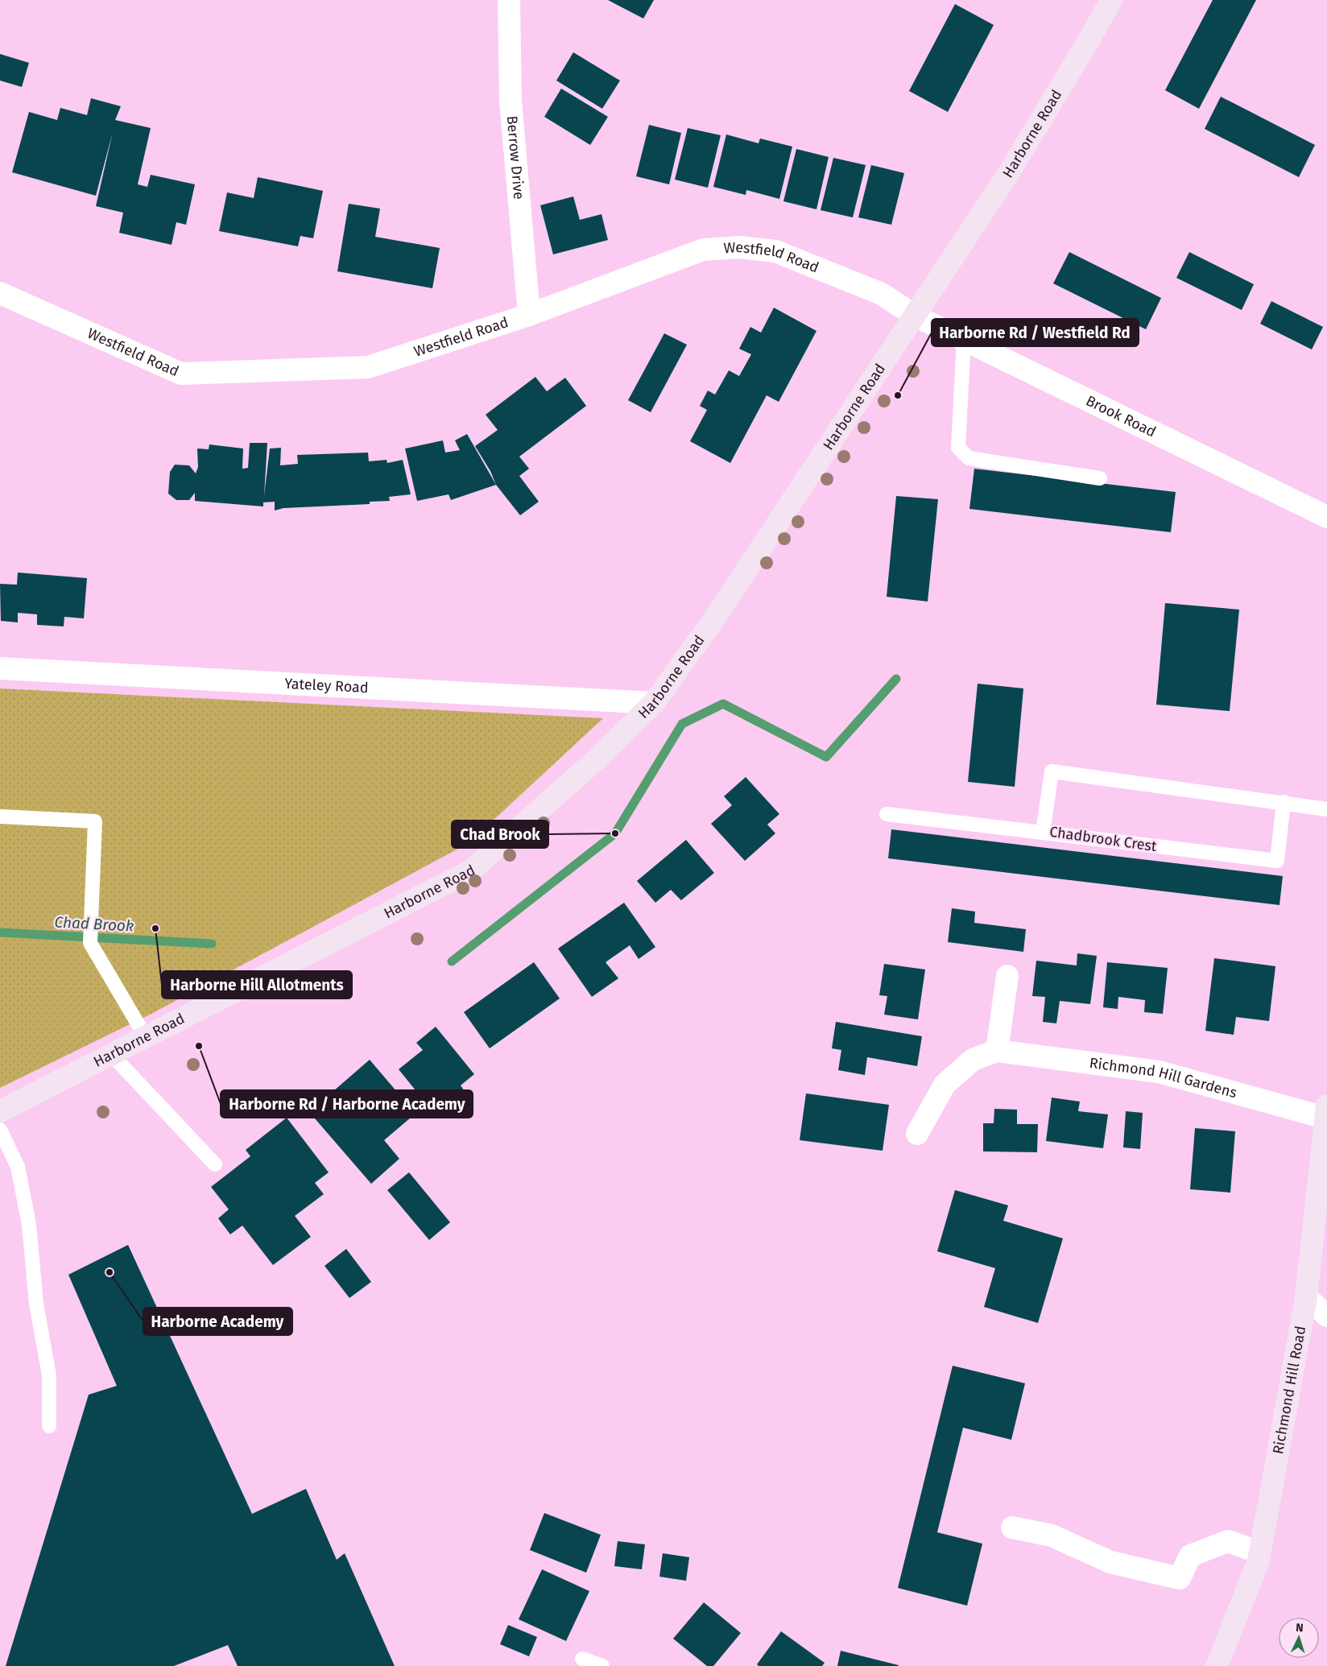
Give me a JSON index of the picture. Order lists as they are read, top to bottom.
{
  "streets": {
    "main road": ["Harborne Road", "Richmond Hill Road"],
    "street": [
      "Berrow Drive",
      "Westfield Road",
      "Brook Road",
      "Yateley Road",
      "Richmond Hill Gardens"
    ],
    "lane": ["Chadbrook Crest"]
  },
  "crossings": [
    ["Harborne Road", "Westfield Road"],
    ["Harborne Road", "Brook Road"],
    ["Harborne Road", "Yateley Road"],
    ["Berrow Drive", "Westfield Road"],
    ["Westfield Road", "Brook Road"],
    ["Richmond Hill Gardens", "Richmond Hill Road"]
  ],
  "water": ["Chad Brook"],
  "places": [
    "Harborne Rd / Westfield Rd",
    "Chad Brook",
    "Harborne Hill Allotments",
    "Harborne Rd / Harborne Academy",
    "Harborne Academy"
  ],
  "north": "top"
}
